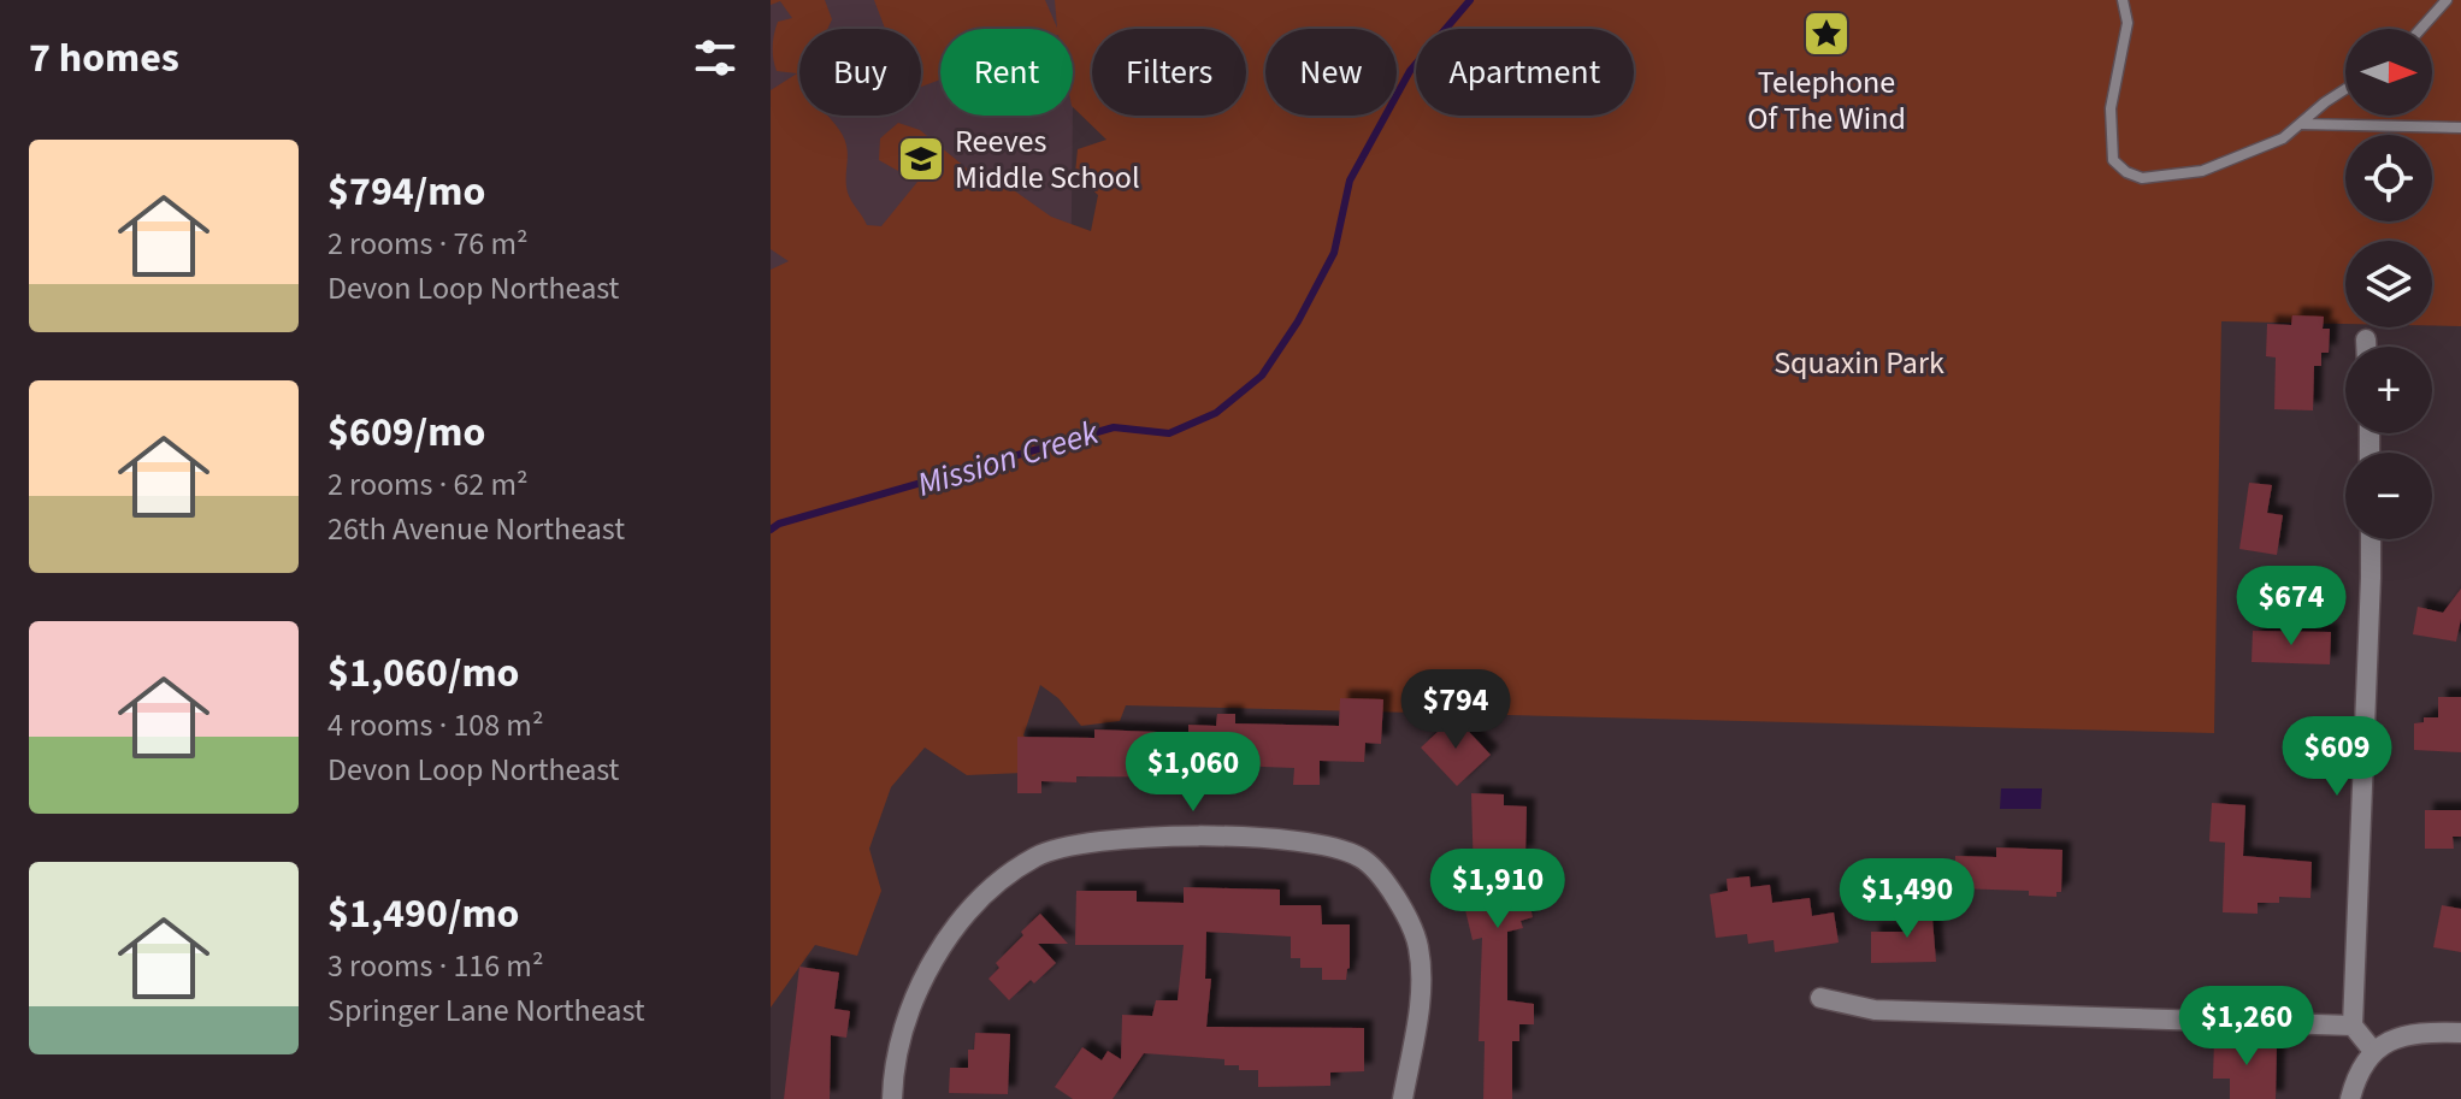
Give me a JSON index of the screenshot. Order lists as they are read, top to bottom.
{
  "water": ["Mission Creek"],
  "parks": ["Squaxin Park"],
  "places": {
    "place": ["Telephone Of The Wind"],
    "school or university": ["Reeves Middle School"]
  },
  "north": "right",
  "page": {
    "heading": "7 homes",
    "map_buttons": ["+", "−"],
    "chip": [
      "Buy",
      "Rent",
      "Filters",
      "New",
      "Apartment"
    ],
    "list": [
      {
        "name": "$794/mo",
        "note": "2 rooms · 76 m² · Devon Loop Northeast"
      },
      {
        "name": "$609/mo",
        "note": "2 rooms · 62 m² · 26th Avenue Northeast"
      },
      {
        "name": "$1,060/mo",
        "note": "4 rooms · 108 m² · Devon Loop Northeast"
      },
      {
        "name": "$1,490/mo",
        "note": "3 rooms · 116 m² · Springer Lane Northeast"
      }
    ],
    "price": [
      "$674",
      "$794",
      "$609",
      "$1,060",
      "$1,910",
      "$1,490",
      "$1,260"
    ]
  }
}
